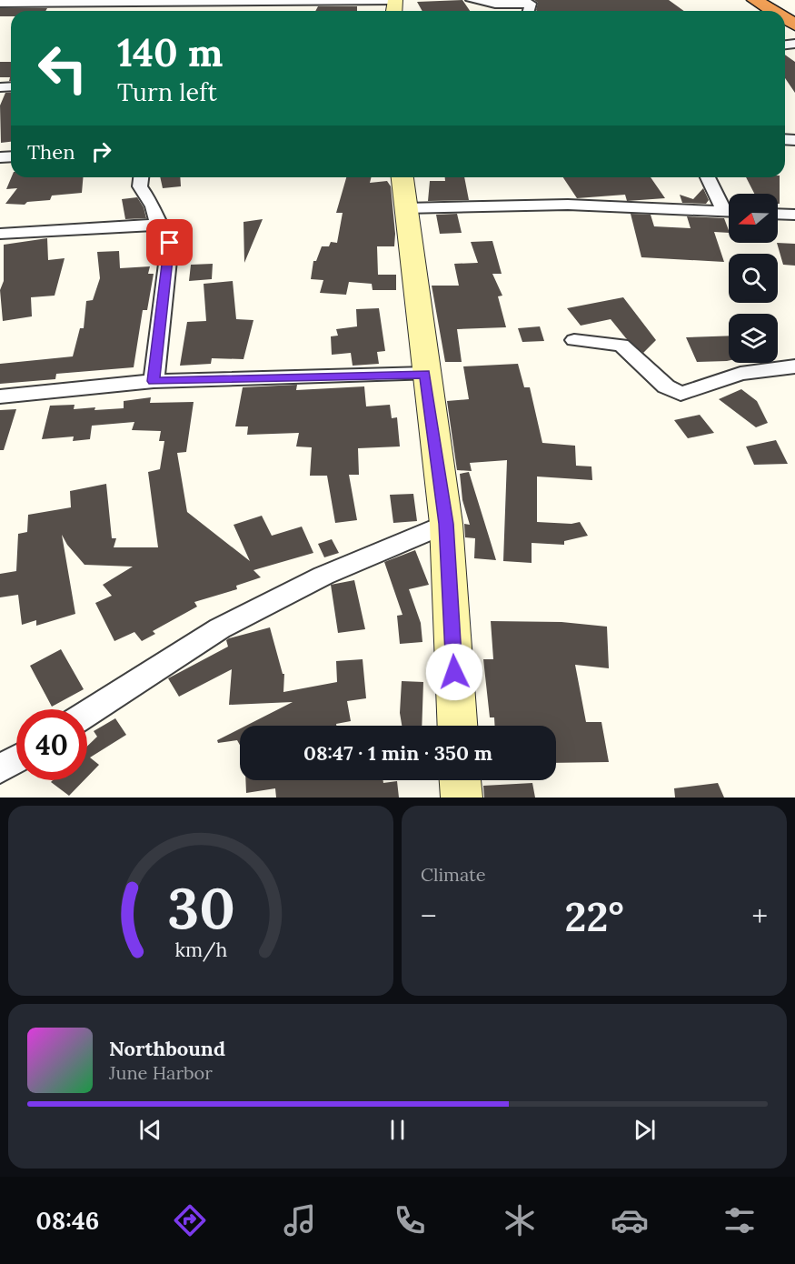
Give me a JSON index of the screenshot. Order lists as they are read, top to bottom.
{
  "north": "left",
  "page": {
    "turn": ["140 m", "Turn left"],
    "then": "Then",
    "limit": "40",
    "trip": "08:47 · 1 min · 350 m",
    "tile": "Climate",
    "heat": ["−", "22°", "+"],
    "song": ["Northbound", "June Harbor"],
    "tabs": "08:46",
    "gauge": ["30", "km/h"]
  }
}
